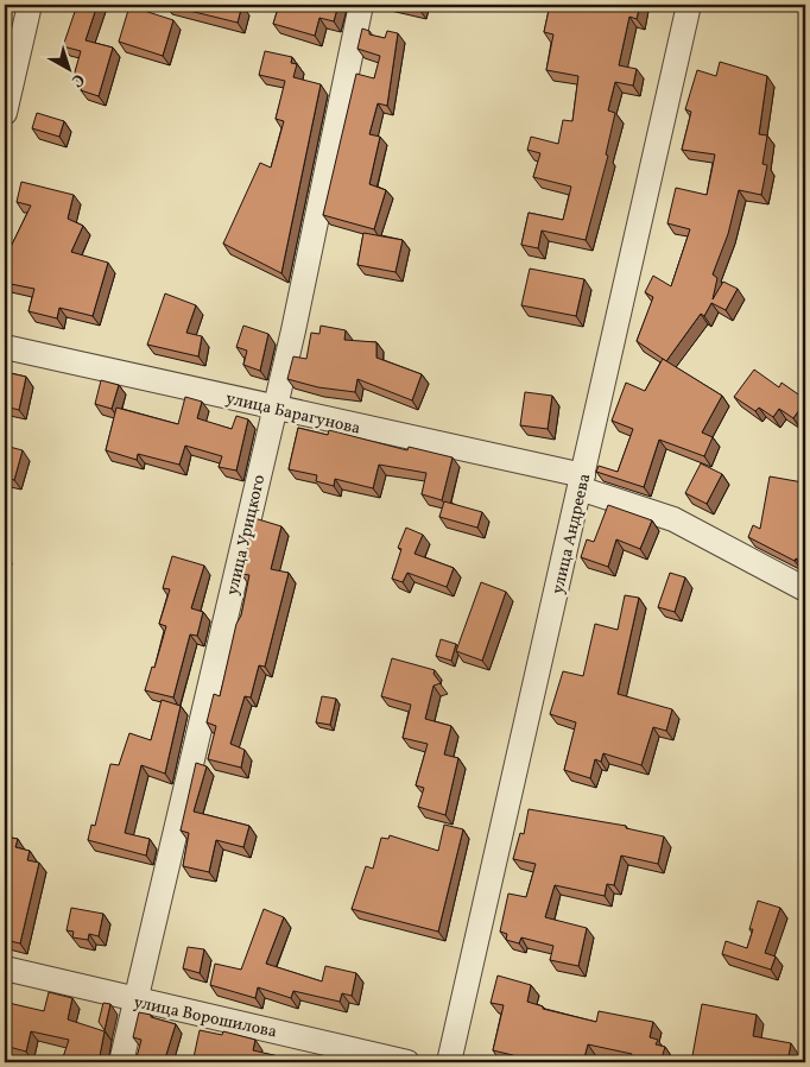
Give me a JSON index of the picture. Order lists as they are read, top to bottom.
{
  "streets": {
    "street": [
      "улица Барагунова",
      "улица Андреева",
      "улица Урицкого",
      "улица Ворошилова"
    ]
  },
  "crossings": [
    ["улица Барагунова", "улица Андреева"],
    ["улица Барагунова", "улица Урицкого"],
    ["улица Урицкого", "улица Ворошилова"]
  ],
  "north": "bottom right"
}
